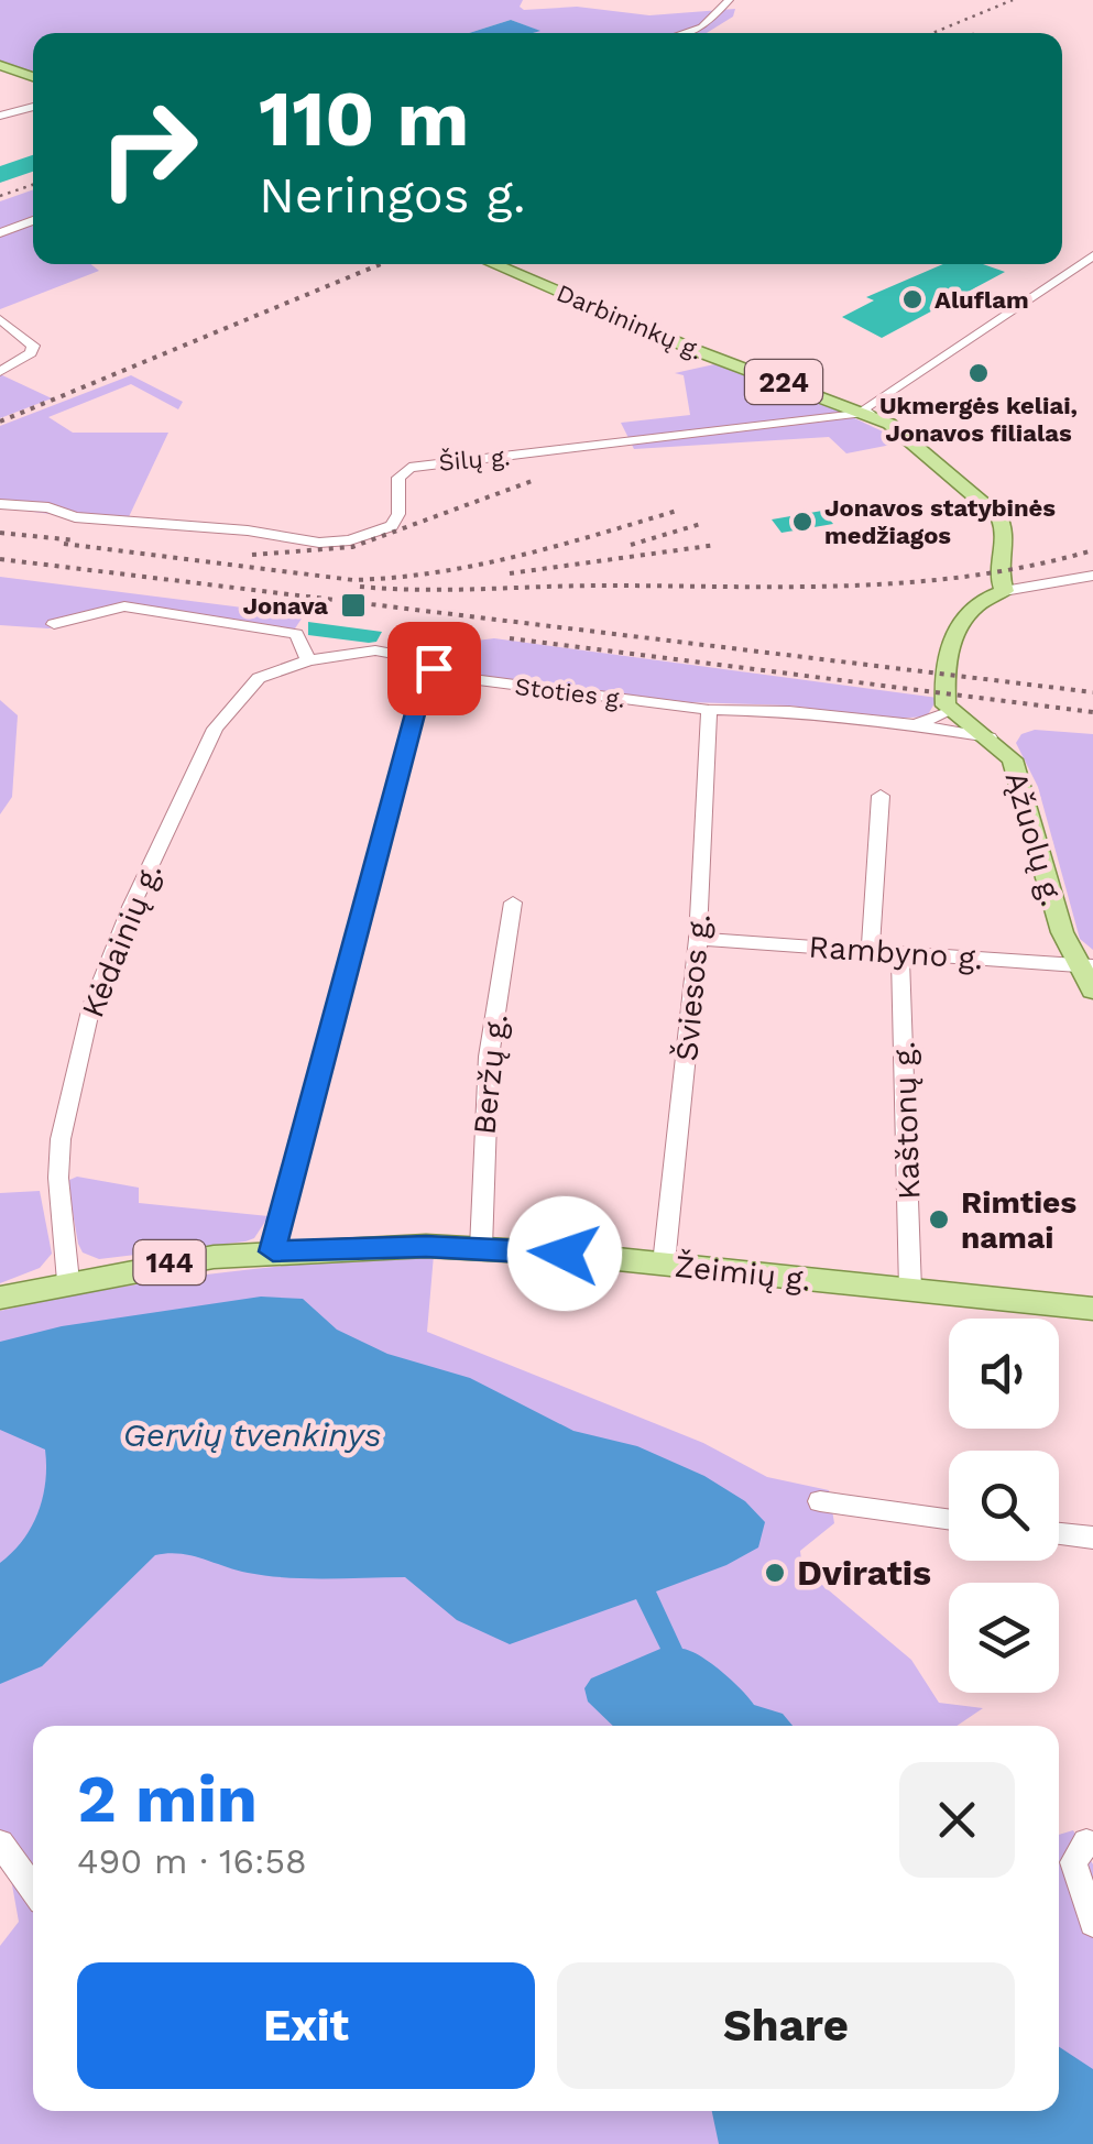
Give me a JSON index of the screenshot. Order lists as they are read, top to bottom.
{
  "streets": {
    "main road": [
      "Darbininkų g.",
      "224",
      "Ąžuolų g.",
      "144",
      "Žeimių g."
    ],
    "street": [
      "Šilų g.",
      "Stoties g.",
      "Kėdainių g.",
      "Rambyno g.",
      "Šviesos g.",
      "Beržų g.",
      "Kaštonų g."
    ]
  },
  "crossings": [
    ["Darbininkų g.", "Šilų g."],
    ["Stoties g.", "Ąžuolų g."],
    ["Stoties g.", "Kėdainių g."],
    ["Stoties g.", "Šviesos g."],
    ["Ąžuolų g.", "Rambyno g."],
    ["Kėdainių g.", "Žeimių g."],
    ["Rambyno g.", "Šviesos g."],
    ["Rambyno g.", "Kaštonų g."],
    ["Šviesos g.", "Žeimių g."],
    ["Beržų g.", "Žeimių g."],
    ["Kaštonų g.", "Žeimių g."]
  ],
  "water": ["Gervių tvenkinys"],
  "places": {
    "other": [
      "Aluflam",
      "Ukmergės keliai, Jonavos filialas",
      "Jonavos statybinės medžiagos",
      "Rimties namai",
      "Dviratis"
    ],
    "transit": ["Jonava"]
  },
  "page": {
    "turn": ["110 m", "Neringos g."],
    "heading": ["2 min", "490 m · 16:58"],
    "buttons": ["Exit", "Share"]
  }
}
